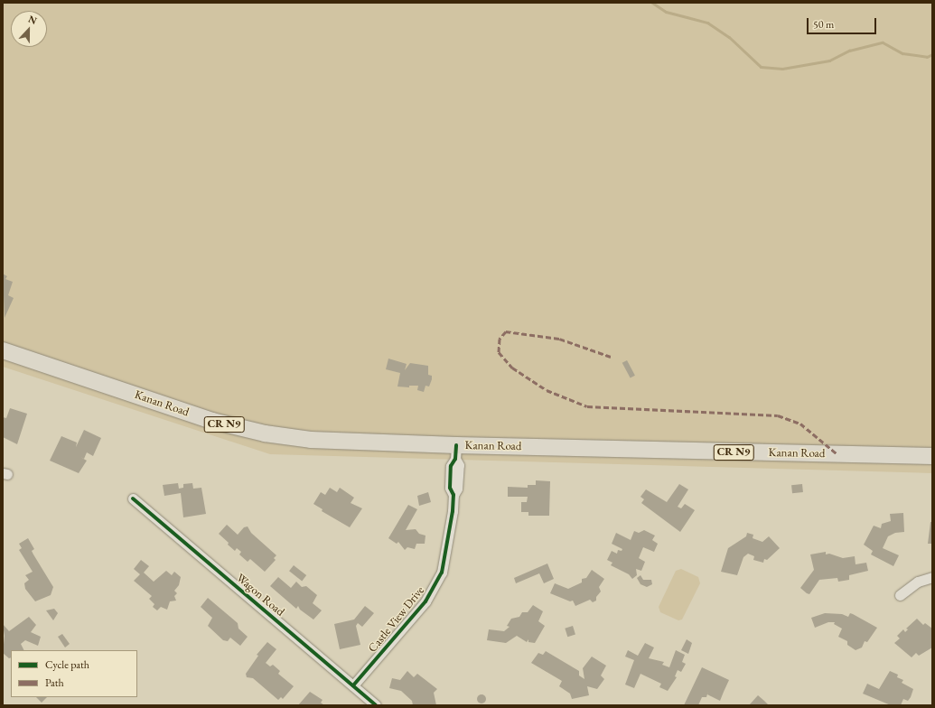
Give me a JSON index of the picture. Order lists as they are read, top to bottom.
{
  "streets": {
    "main road": ["Kanan Road", "CR N9"],
    "street": ["Wagon Road", "Castle View Drive"]
  },
  "crossings": [
    ["Kanan Road", "Castle View Drive"],
    ["Wagon Road", "Castle View Drive"]
  ],
  "legend": ["Cycle path", "Path"],
  "scale_bar": "50 m",
  "north": "top"
}
